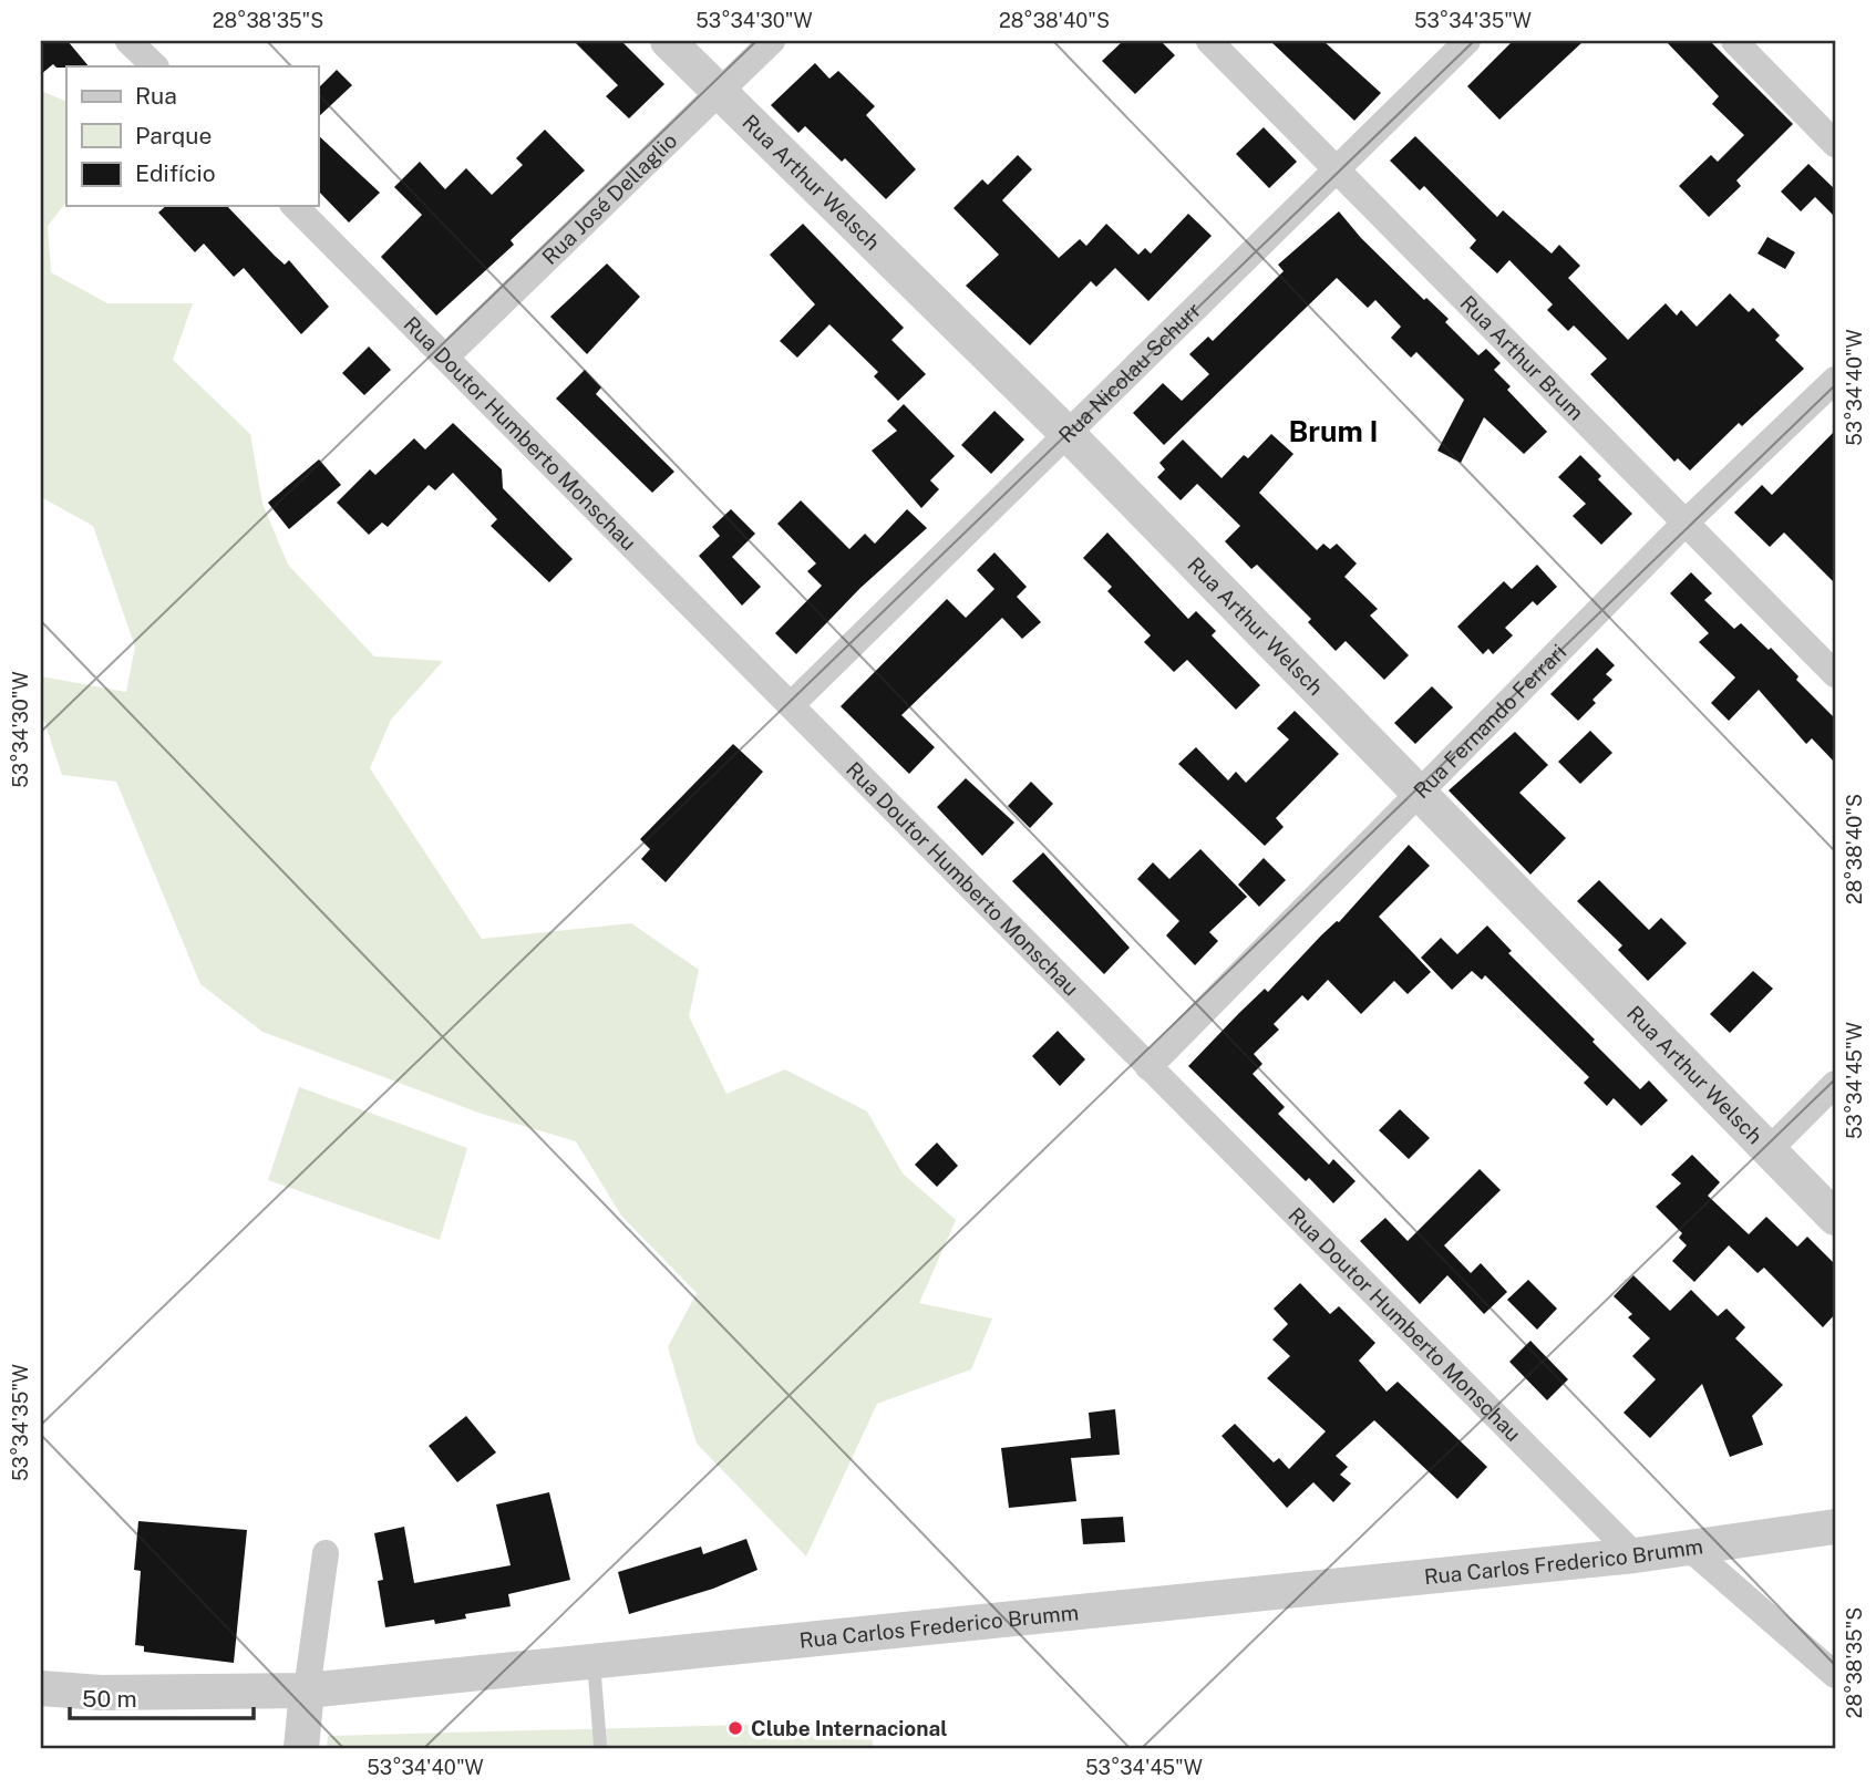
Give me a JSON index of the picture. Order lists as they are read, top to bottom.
{
  "streets": {
    "street": [
      "Rua Arthur Welsch",
      "Rua José Dellaglio",
      "Rua Arthur Brum",
      "Rua Nicolau Schurr",
      "Rua Doutor Humberto Monschau",
      "Rua Fernando Ferrari",
      "Rua Carlos Frederico Brumm"
    ]
  },
  "crossings": [
    ["Rua Arthur Welsch", "Rua José Dellaglio"],
    ["Rua Arthur Welsch", "Rua Nicolau Schurr"],
    ["Rua Arthur Welsch", "Rua Fernando Ferrari"],
    ["Rua José Dellaglio", "Rua Doutor Humberto Monschau"],
    ["Rua Arthur Brum", "Rua Nicolau Schurr"],
    ["Rua Arthur Brum", "Rua Fernando Ferrari"],
    ["Rua Nicolau Schurr", "Rua Doutor Humberto Monschau"],
    ["Rua Doutor Humberto Monschau", "Rua Fernando Ferrari"],
    ["Rua Doutor Humberto Monschau", "Rua Carlos Frederico Brumm"]
  ],
  "districts": ["Brum I"],
  "places": ["Clube Internacional"],
  "legend": ["Rua", "Parque", "Edifício"],
  "scale_bar": "50 m",
  "coordinates": [
    "28°38'35\"S",
    "53°34'30\"W",
    "28°38'40\"S",
    "53°34'35\"W",
    "53°34'40\"W",
    "53°34'45\"W"
  ]
}
